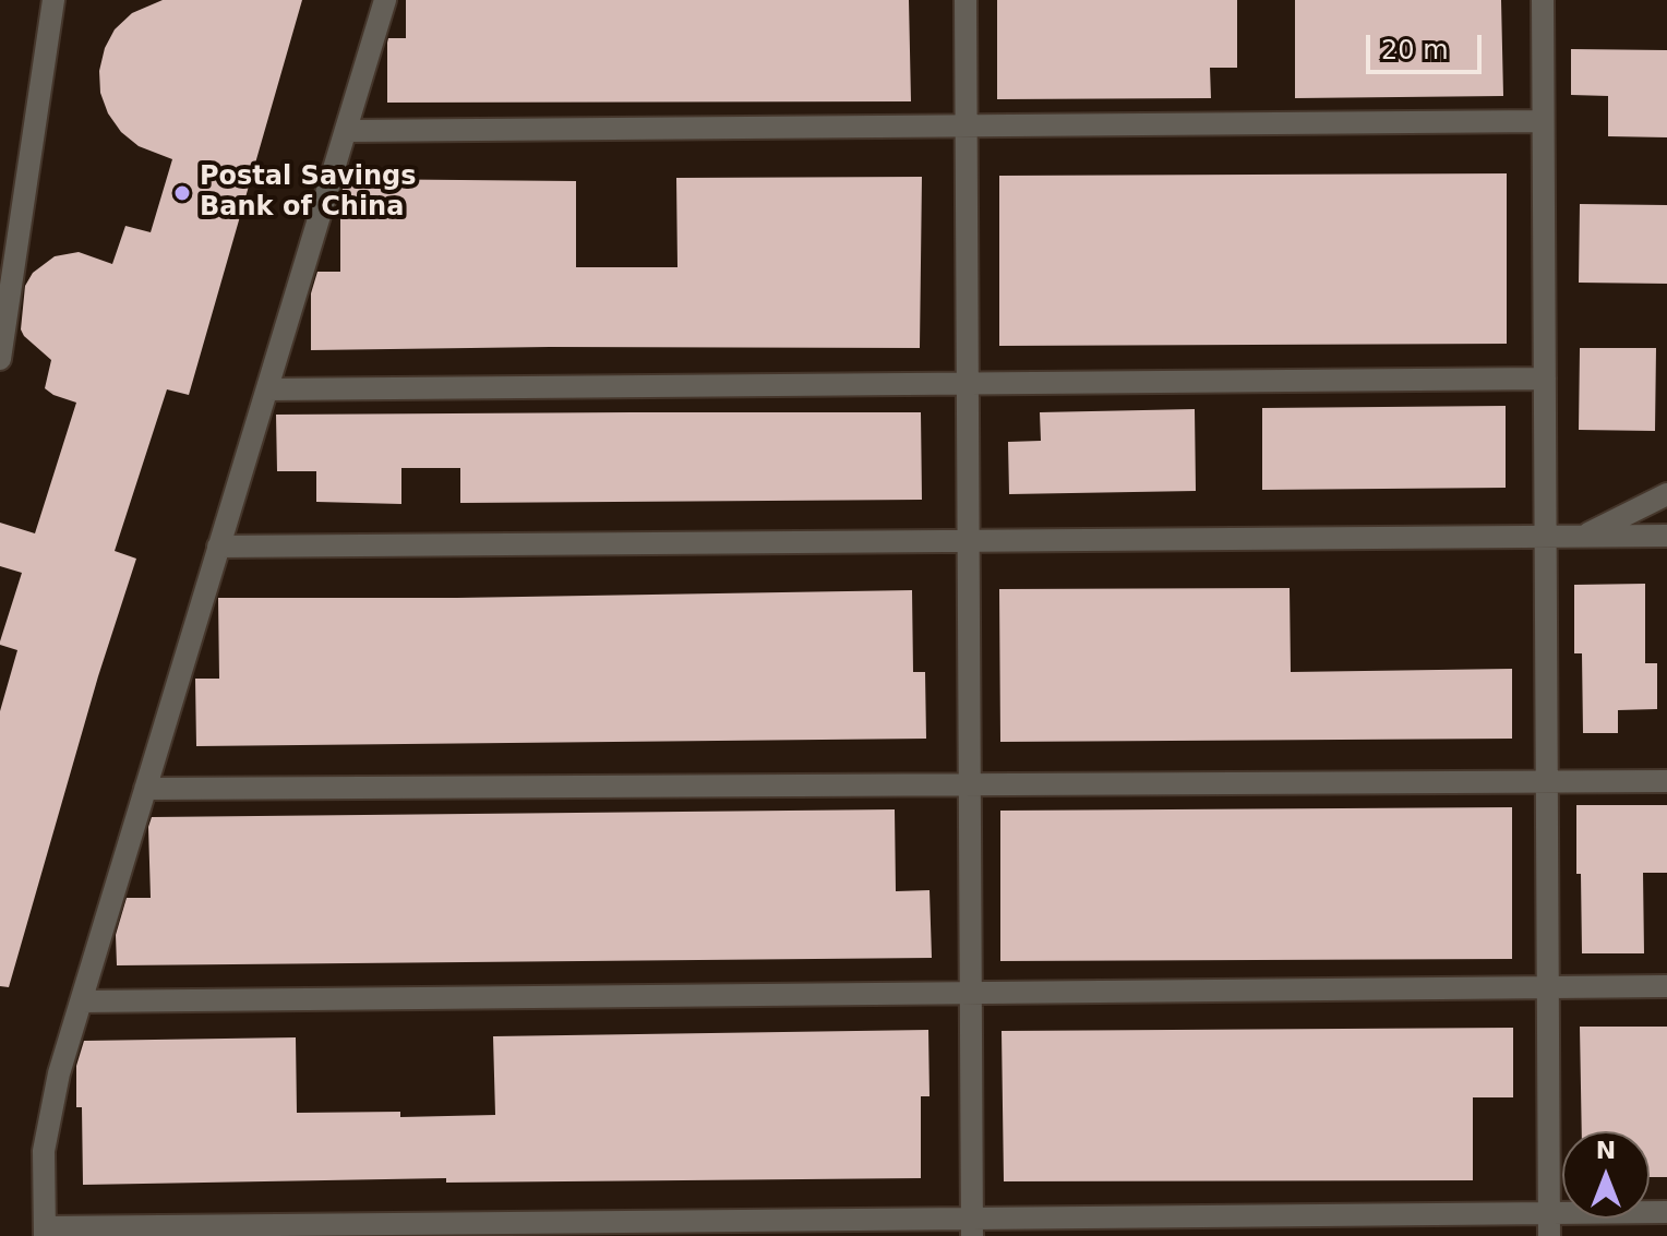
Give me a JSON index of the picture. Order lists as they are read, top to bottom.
{
  "places": ["Postal Savings Bank of China"],
  "scale_bar": "20 m",
  "north": "top"
}
